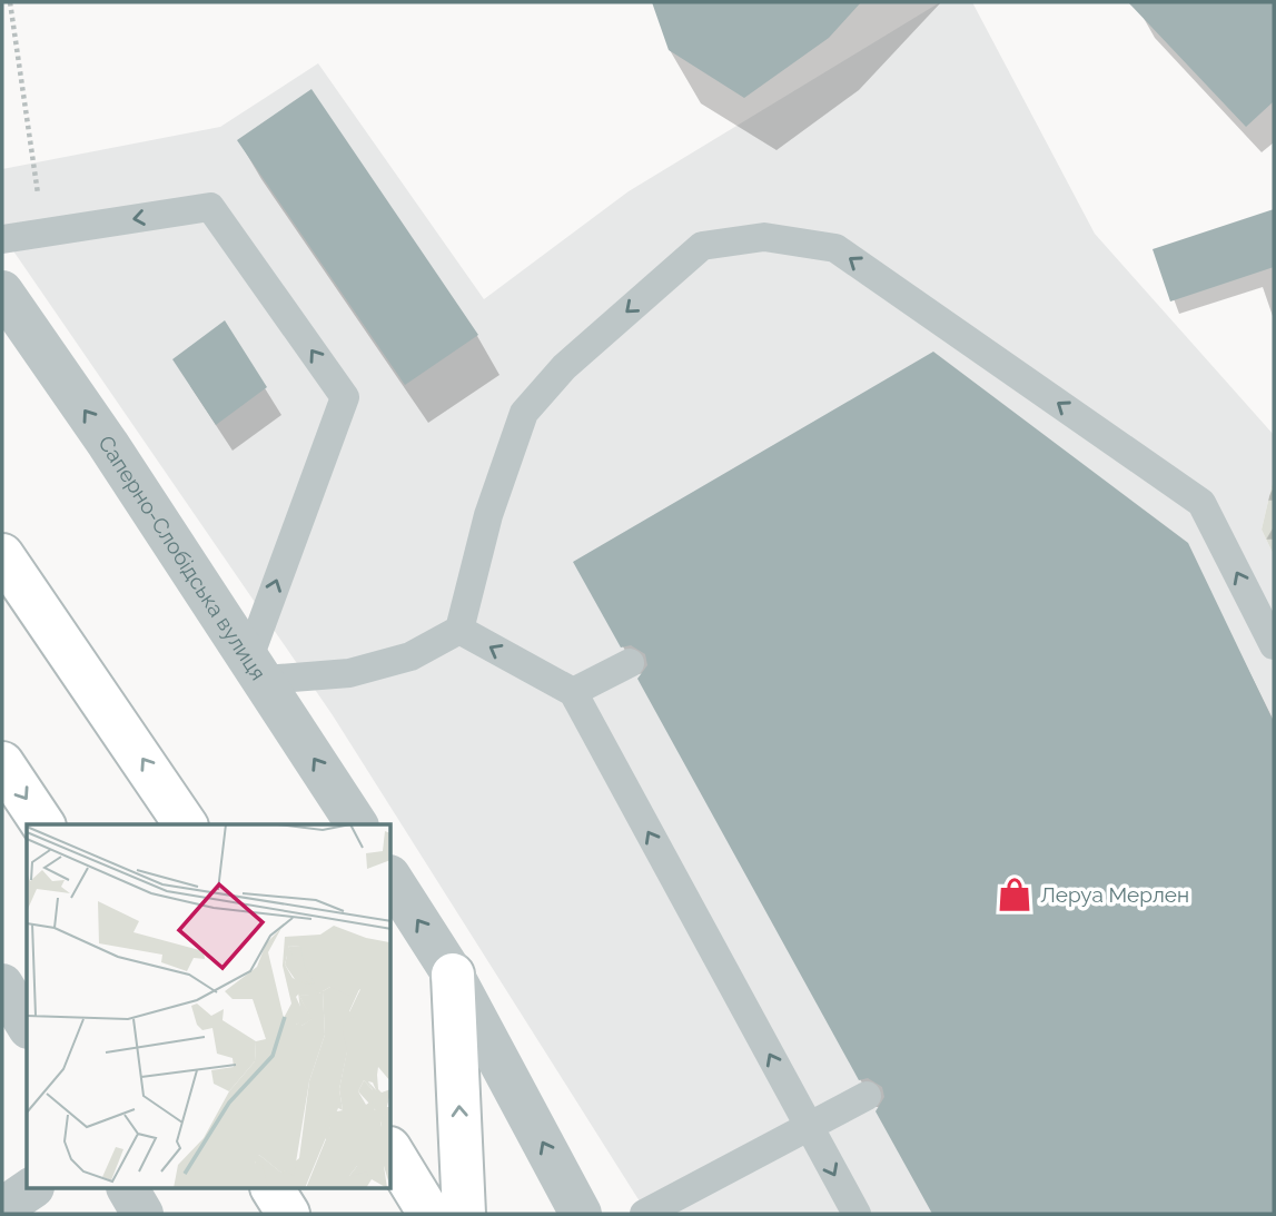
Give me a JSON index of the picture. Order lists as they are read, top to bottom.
{
  "streets": {
    "street": ["Саперно-Слобідська вулиця"]
  },
  "one_way": ["Саперно-Слобідська вулиця"],
  "places": {
    "shop": ["Леруа Мерлен"]
  }
}
